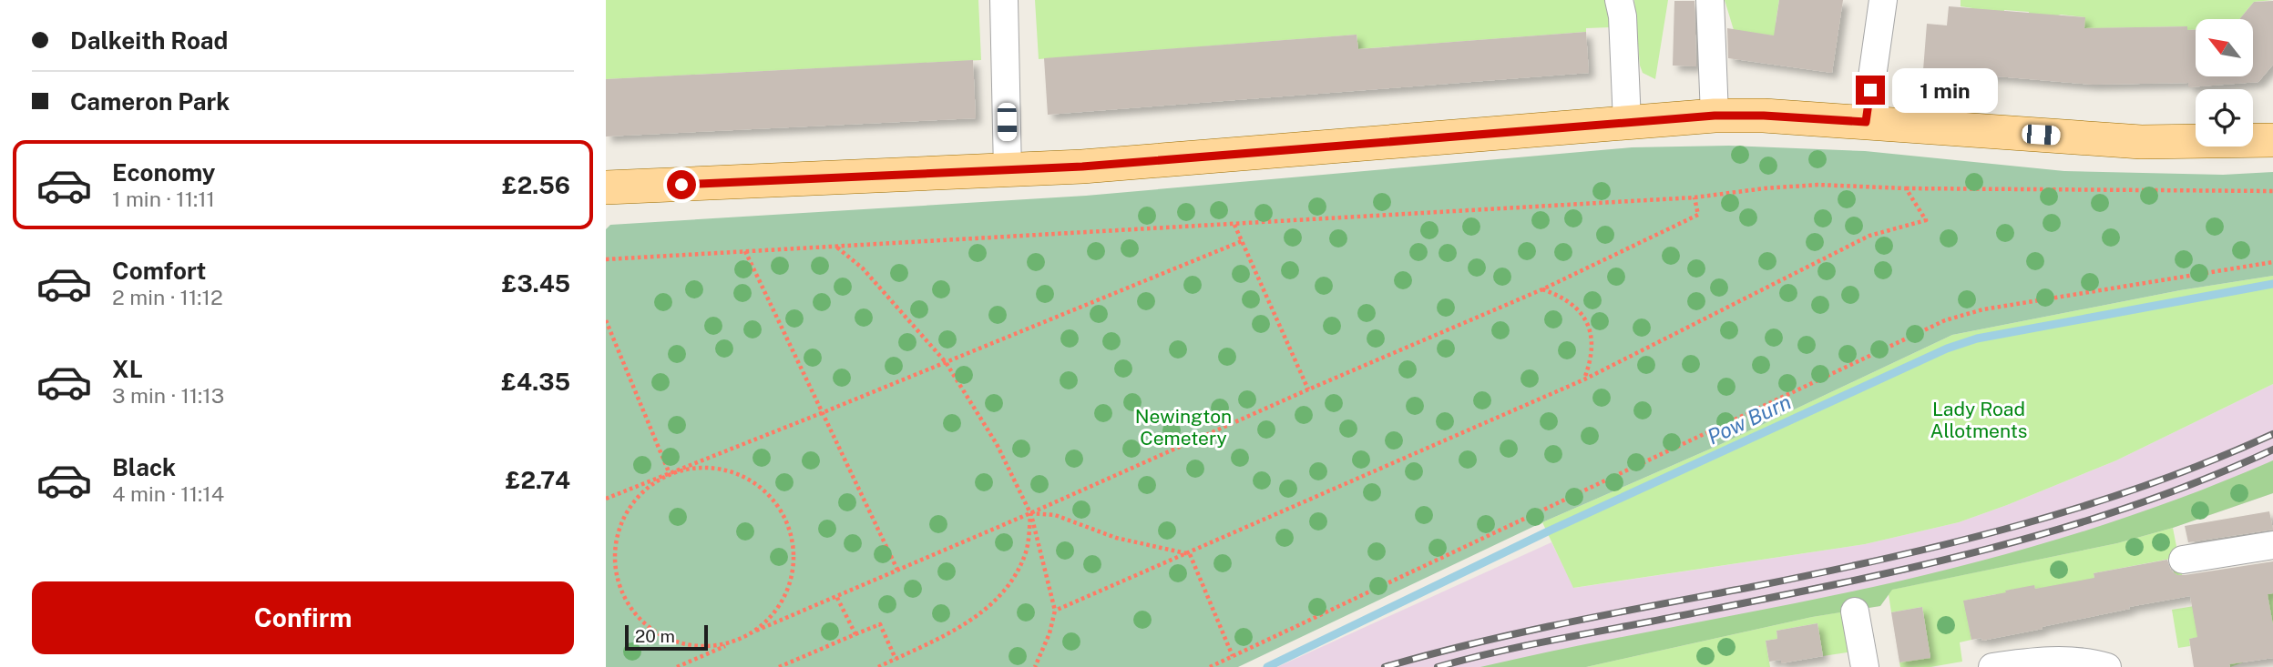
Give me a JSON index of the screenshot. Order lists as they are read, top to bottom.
{
  "water": ["Pow Burn"],
  "parks": ["Lady Road Allotments", "Newington Cemetery"],
  "scale_bar": "20 m",
  "north": "top left",
  "page": {
    "banner": ["Dalkeith Road", "Cameron Park"],
    "bubble": "1 min",
    "list": [
      {
        "name": "Economy",
        "note": "1 min · 11:11",
        "value": "£2.56"
      },
      {
        "name": "Comfort",
        "note": "2 min · 11:12",
        "value": "£3.45"
      },
      {
        "name": "XL",
        "note": "3 min · 11:13",
        "value": "£4.35"
      },
      {
        "name": "Black",
        "note": "4 min · 11:14",
        "value": "£2.74"
      }
    ],
    "buttons": "Confirm",
    "scale": "20 m"
  }
}
